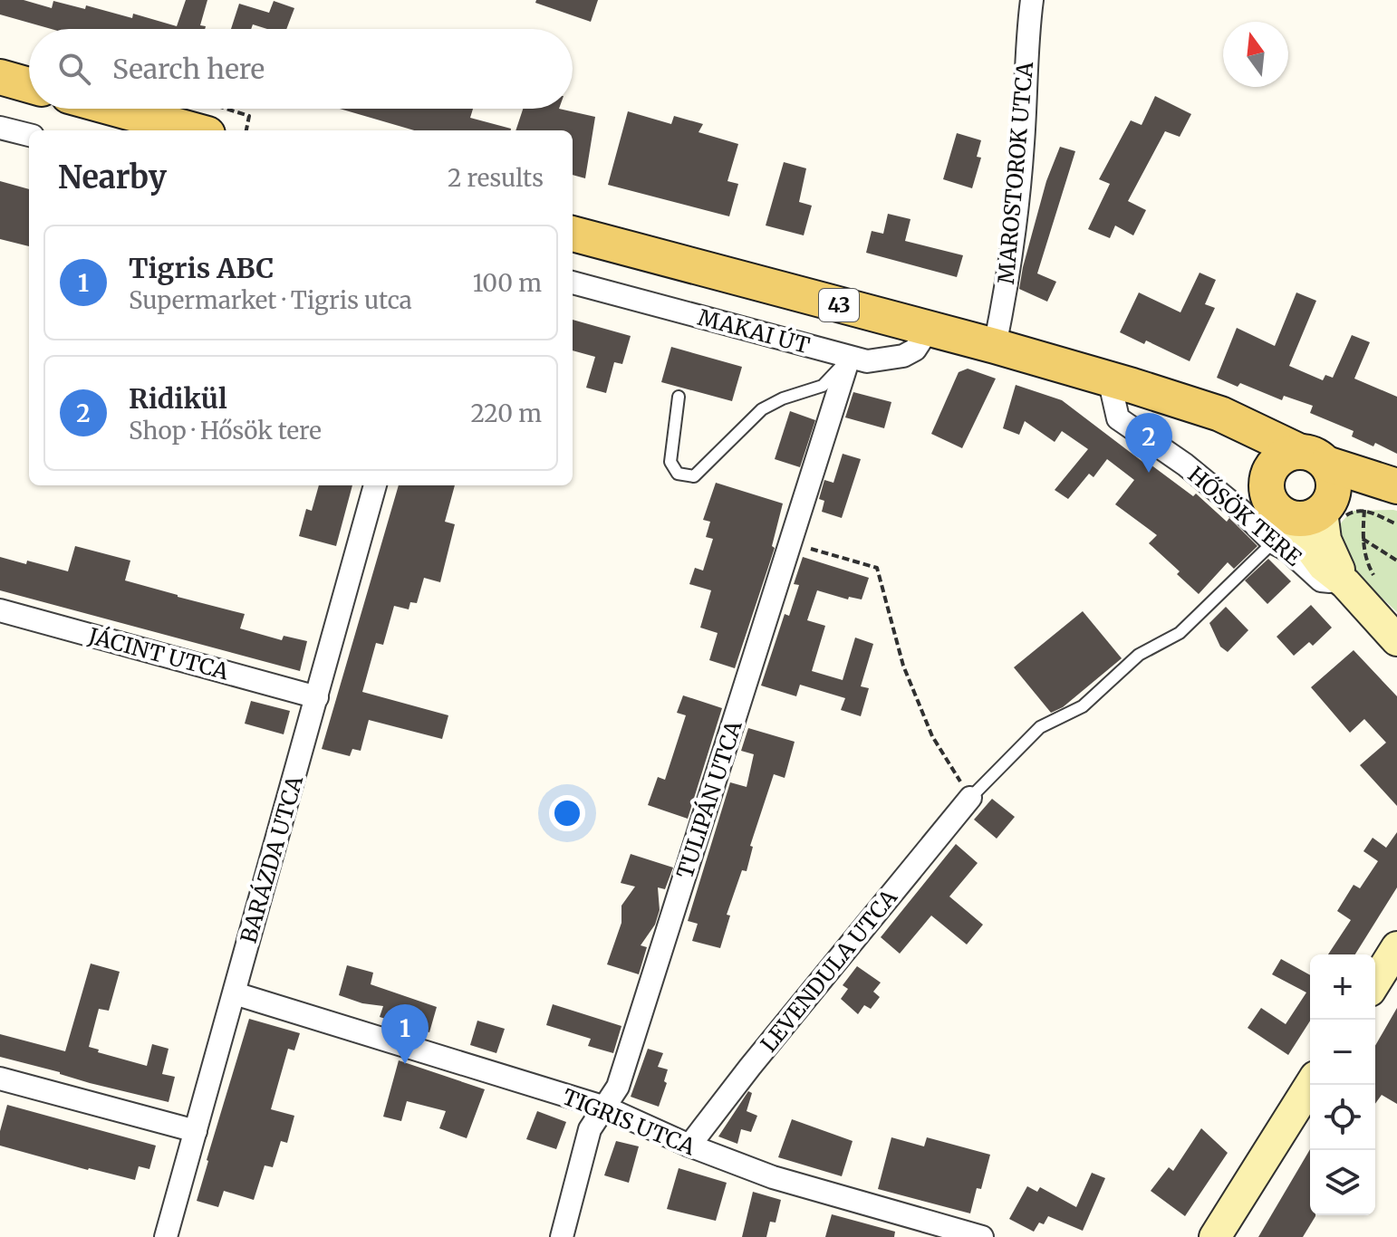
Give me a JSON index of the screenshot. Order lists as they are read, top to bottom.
{
  "streets": {
    "main road": ["43"],
    "street": [
      "MAROSTOROK UTCA",
      "MAKAI ÚT",
      "HŐSÖK TERE",
      "JÁCINT UTCA",
      "TULIPÁN UTCA",
      "BARÁZDA UTCA",
      "LEVENDULA UTCA",
      "TIGRIS UTCA"
    ]
  },
  "crossings": [
    ["MAROSTOROK UTCA", "43"],
    ["43", "MAKAI ÚT"],
    ["43", "HŐSÖK TERE"],
    ["MAKAI ÚT", "TULIPÁN UTCA"],
    ["JÁCINT UTCA", "BARÁZDA UTCA"],
    ["TULIPÁN UTCA", "TIGRIS UTCA"],
    ["BARÁZDA UTCA", "TIGRIS UTCA"],
    ["LEVENDULA UTCA", "TIGRIS UTCA"]
  ],
  "north": "top",
  "page": {
    "search": "Search here",
    "heading": ["Nearby", "2 results"],
    "list": [
      {
        "mark": "1",
        "name": "Tigris ABC",
        "note": "Supermarket · Tigris utca",
        "value": "100 m"
      },
      {
        "mark": "2",
        "name": "Ridikül",
        "note": "Shop · Hősök tere",
        "value": "220 m"
      }
    ],
    "pins": ["2", "1"],
    "map_buttons": ["+", "−"]
  }
}
